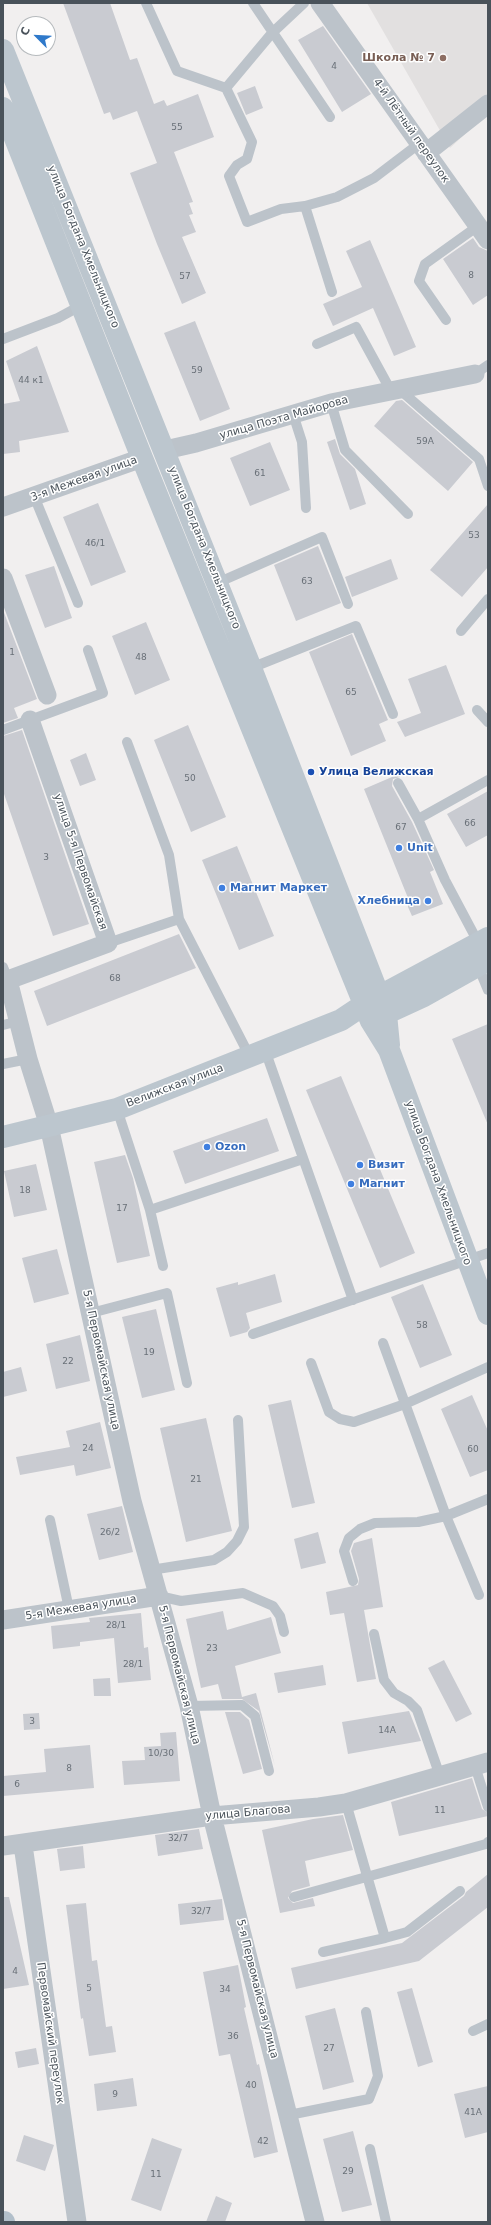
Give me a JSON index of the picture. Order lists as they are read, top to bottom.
{
  "streets": {
    "main road": ["улица Богдана Хмельницкого", "3-я Межевая улица", "Велижская улица"],
    "street": [
      "4-й Лётный переулок",
      "улица Поэта Майорова",
      "улица 5-я Первомайская",
      "5-я Первомайская улица",
      "5-я Межевая улица",
      "улица Благова",
      "Первомайский переулок"
    ]
  },
  "crossings": [
    ["улица Богдана Хмельницкого", "улица Поэта Майорова"],
    ["улица Богдана Хмельницкого", "3-я Межевая улица"],
    ["улица Богдана Хмельницкого", "Велижская улица"],
    ["улица Поэта Майорова", "3-я Межевая улица"],
    ["улица 5-я Первомайская", "Велижская улица"],
    ["улица 5-я Первомайская", "5-я Первомайская улица"],
    ["Велижская улица", "5-я Первомайская улица"],
    ["5-я Первомайская улица", "5-я Межевая улица"],
    ["5-я Первомайская улица", "улица Благова"],
    ["улица Благова", "Первомайский переулок"]
  ],
  "places": [
    "Школа № 7",
    "Улица Велижская",
    "Unit",
    "Магнит Маркет",
    "Хлебница",
    "Ozon",
    "Визит",
    "Магнит"
  ],
  "house_numbers": [
    "4",
    "55",
    "8",
    "57",
    "59",
    "44 к1",
    "59А",
    "61",
    "53",
    "46/1",
    "63",
    "1",
    "48",
    "65",
    "50",
    "66",
    "67",
    "3",
    "68",
    "18",
    "17",
    "58",
    "19",
    "22",
    "24",
    "60",
    "21",
    "26/2",
    "28/1",
    "23",
    "28/1",
    "3",
    "14А",
    "10/30",
    "8",
    "6",
    "11",
    "32/7",
    "32/7",
    "4",
    "5",
    "34",
    "36",
    "27",
    "40",
    "9",
    "41А",
    "42",
    "29",
    "11"
  ],
  "north": "top left"
}
